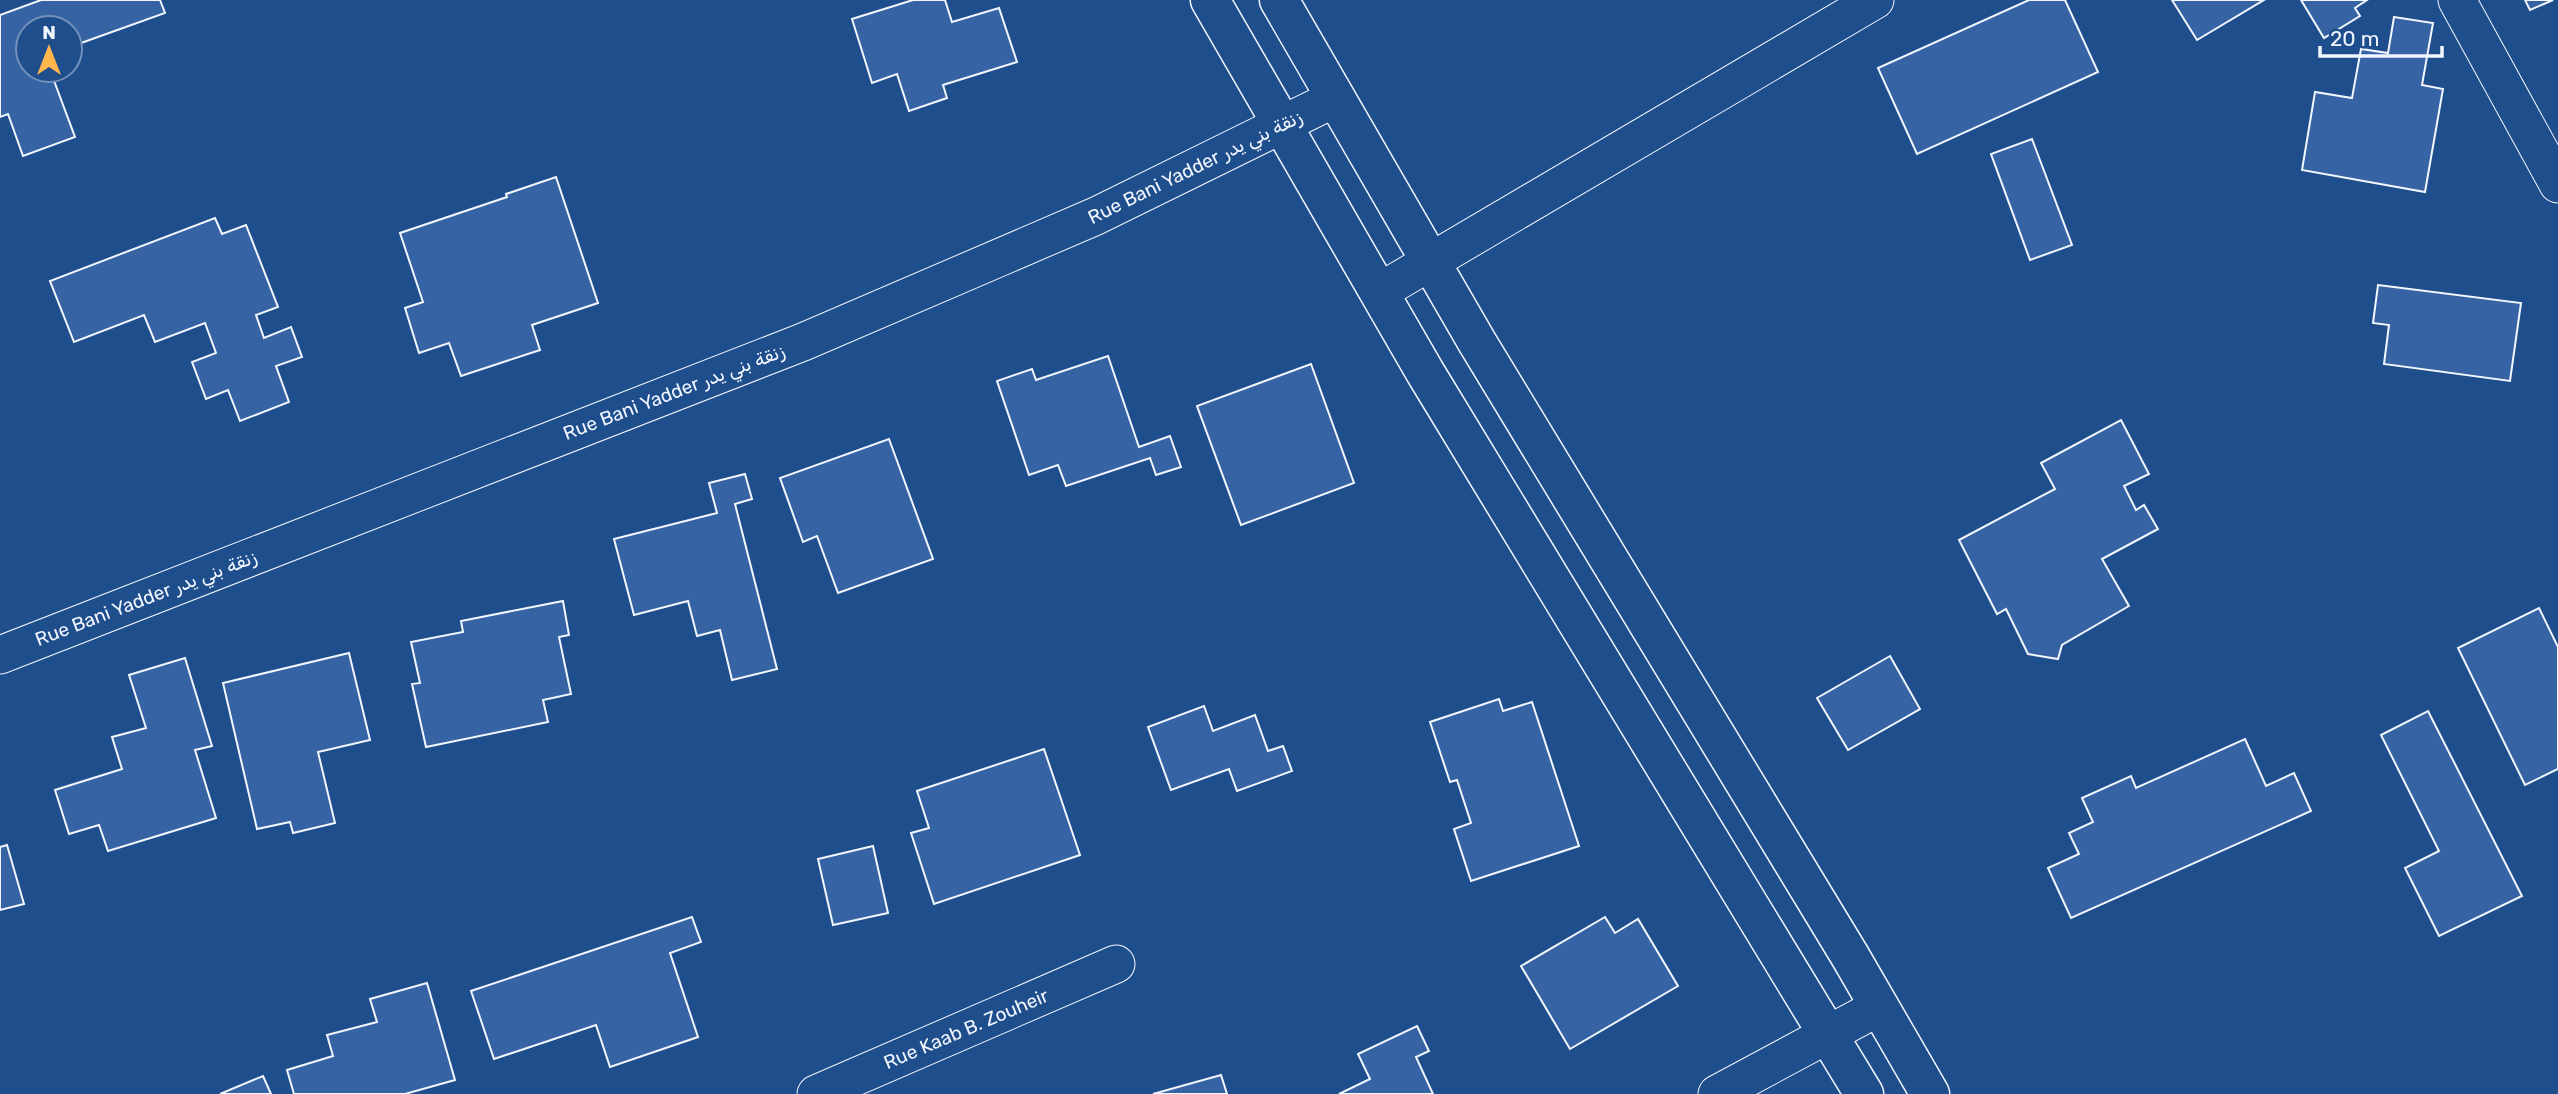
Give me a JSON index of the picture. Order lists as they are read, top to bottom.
{
  "streets": {
    "street": ["Rue Bani Yadder زنقة بني يدر", "Rue Kaab B. Zouheir"]
  },
  "scale_bar": "20 m",
  "north": "top"
}
